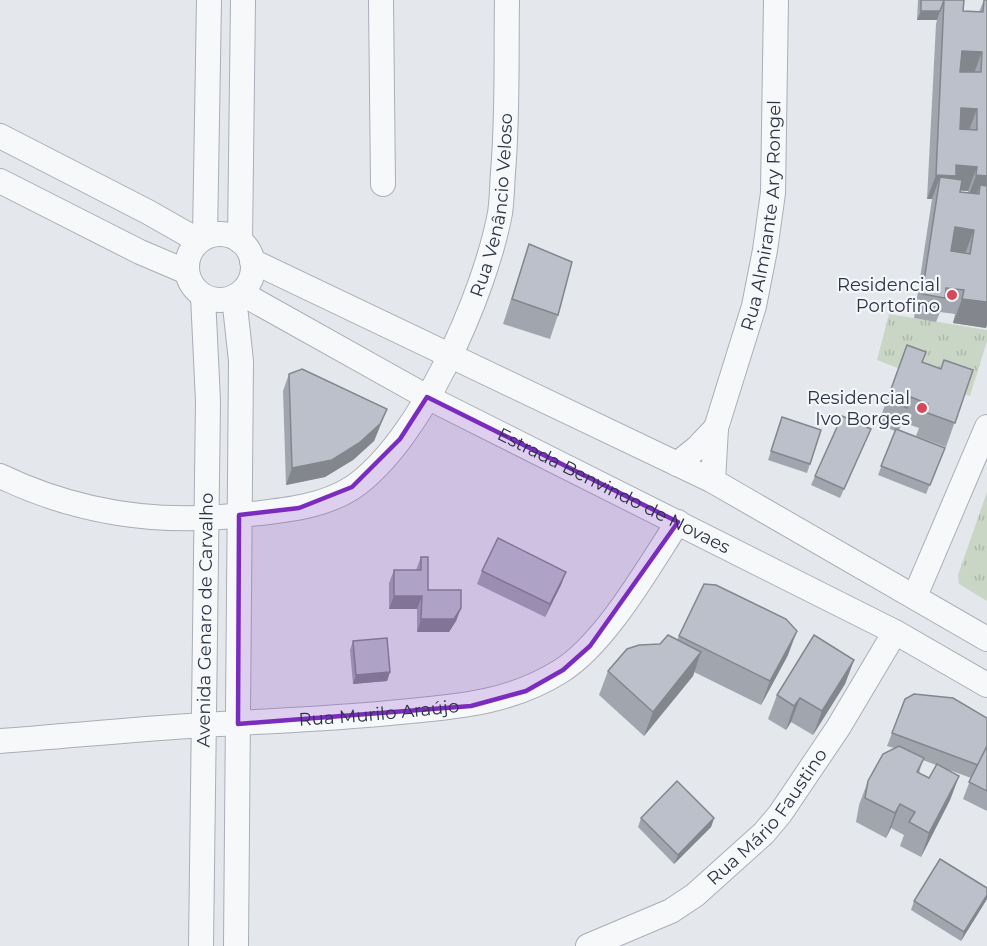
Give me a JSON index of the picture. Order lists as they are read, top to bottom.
{
  "streets": {
    "street": [
      "Rua Venâncio Veloso",
      "Rua Almirante Ary Rongel",
      "Estrada Benvindo de Novaes",
      "Avenida Genaro de Carvalho",
      "Rua Murilo Araújo",
      "Rua Mário Faustino"
    ]
  },
  "crossings": [
    ["Rua Venâncio Veloso", "Estrada Benvindo de Novaes"],
    ["Rua Venâncio Veloso", "Avenida Genaro de Carvalho"],
    ["Estrada Benvindo de Novaes", "Avenida Genaro de Carvalho"],
    ["Estrada Benvindo de Novaes", "Rua Murilo Araújo"],
    ["Estrada Benvindo de Novaes", "Rua Mário Faustino"],
    ["Avenida Genaro de Carvalho", "Rua Murilo Araújo"]
  ],
  "places": ["Residencial Portofino", "Residencial Ivo Borges"]
}
